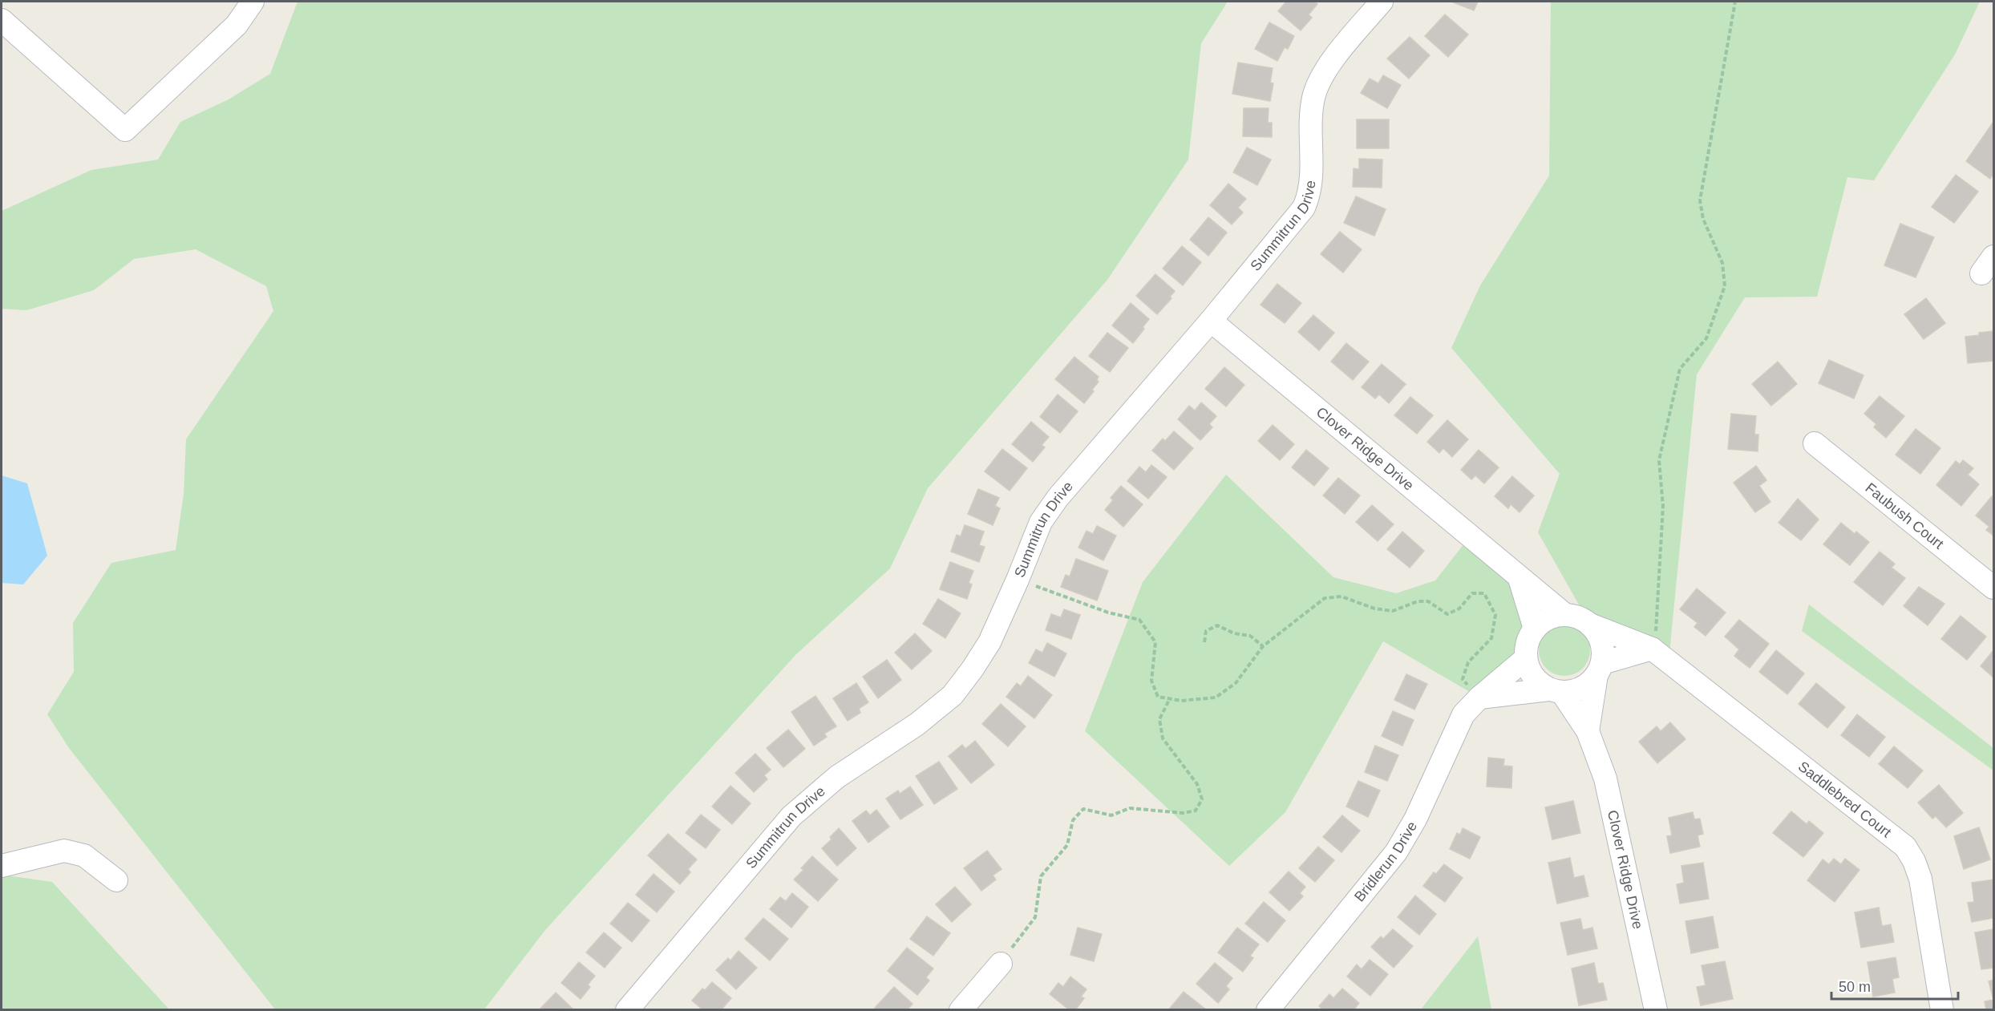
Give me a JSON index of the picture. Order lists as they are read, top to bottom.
{
  "streets": {
    "street": [
      "Summitrun Drive",
      "Clover Ridge Drive",
      "Faubush Court",
      "Saddlebred Court",
      "Bridlerun Drive"
    ]
  },
  "crossings": [
    ["Summitrun Drive", "Clover Ridge Drive"],
    ["Clover Ridge Drive", "Saddlebred Court"],
    ["Clover Ridge Drive", "Bridlerun Drive"],
    ["Saddlebred Court", "Bridlerun Drive"]
  ],
  "scale_bar": "50 m"
}
